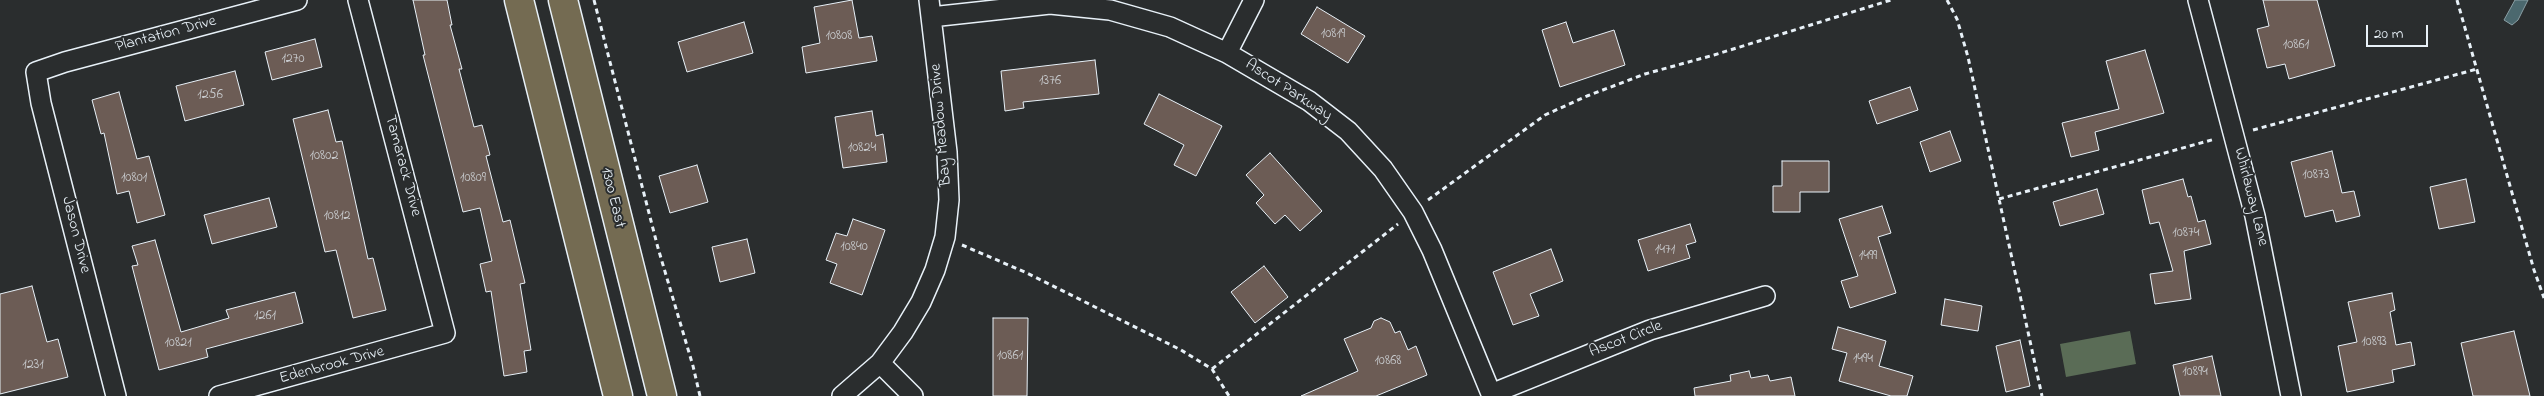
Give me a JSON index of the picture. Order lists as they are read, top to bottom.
{
  "streets": {
    "main road": ["1300 East"],
    "street": [
      "Plantation Drive",
      "Ascot Parkway",
      "Bay Meadow Drive",
      "Tamarack Drive",
      "Whirlaway Lane",
      "Jason Drive",
      "Ascot Circle",
      "Edenbrook Drive"
    ]
  },
  "crossings": [
    ["Plantation Drive", "Jason Drive"],
    ["Ascot Parkway", "Bay Meadow Drive"],
    ["Ascot Parkway", "Ascot Circle"],
    ["Tamarack Drive", "Edenbrook Drive"]
  ],
  "house_numbers": [
    "10819",
    "10808",
    "10861",
    "1270",
    "1376",
    "1256",
    "10824",
    "10802",
    "10873",
    "10801",
    "10809",
    "10812",
    "10874",
    "10840",
    "1471",
    "1499",
    "1261",
    "10893",
    "10821",
    "10861",
    "1494",
    "10868",
    "1231",
    "10894"
  ],
  "scale_bar": "20 m"
}
